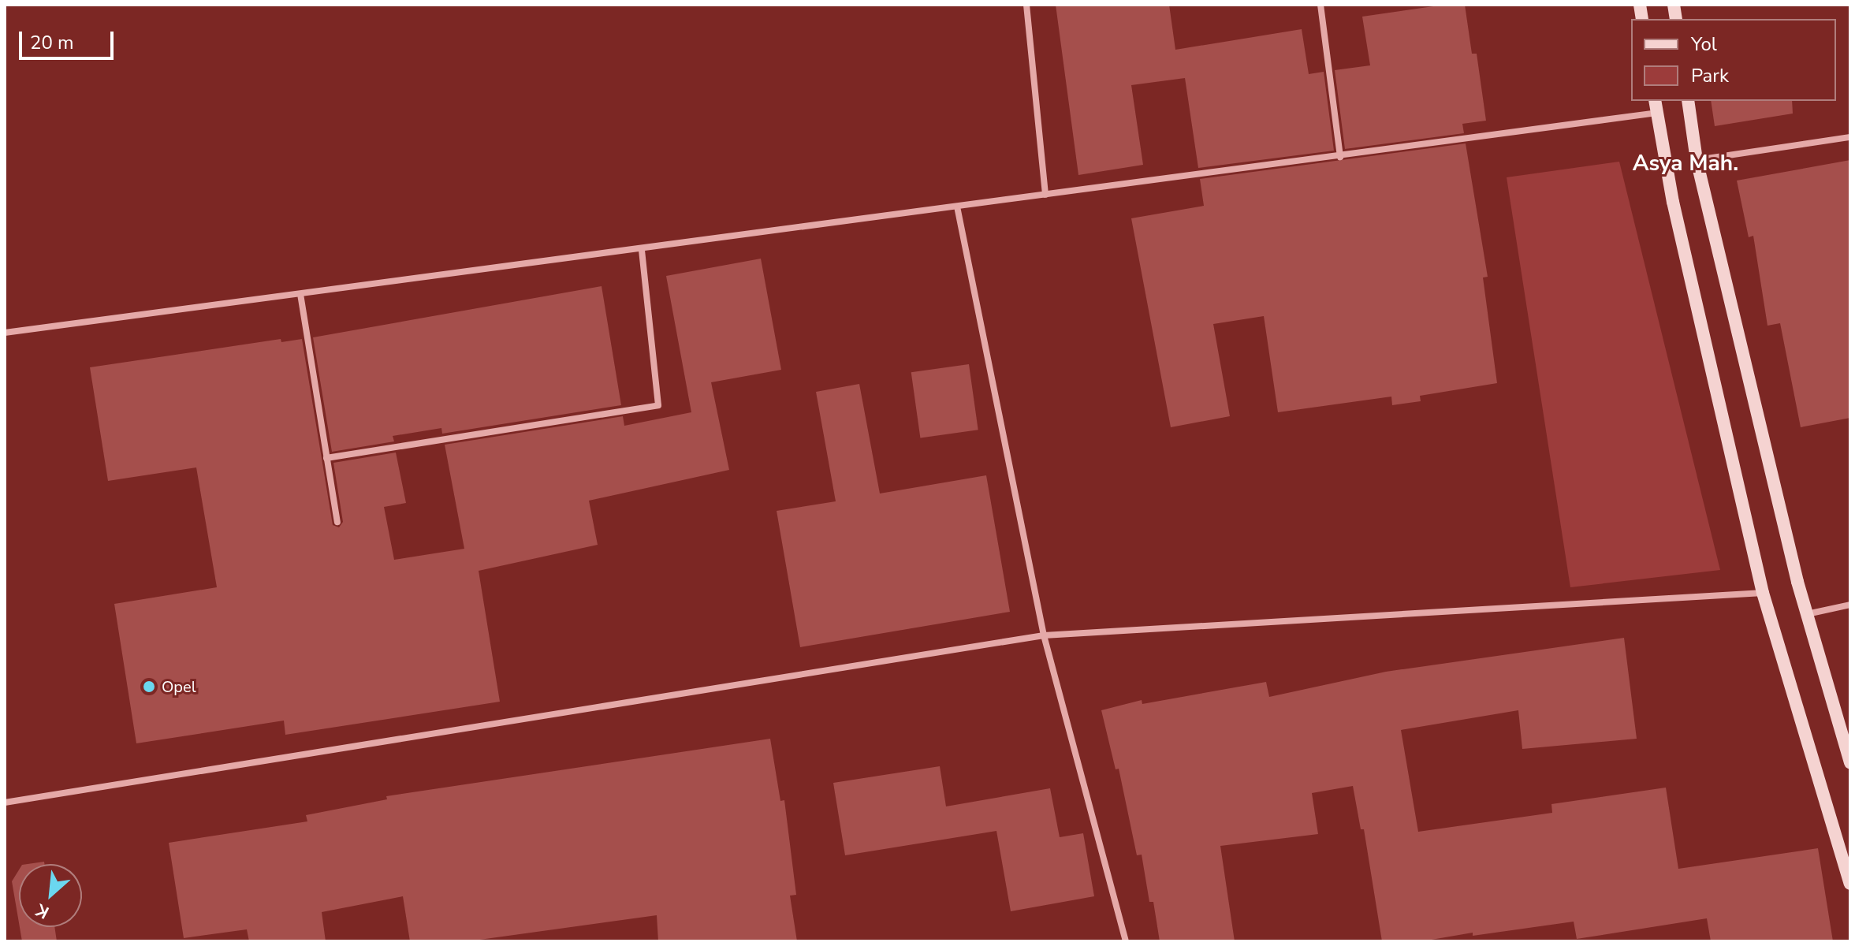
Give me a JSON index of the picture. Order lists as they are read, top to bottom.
{
  "districts": ["Asya Mah."],
  "places": ["Opel"],
  "legend": ["Yol", "Park"],
  "scale_bar": "20 m",
  "north": "bottom left"
}
